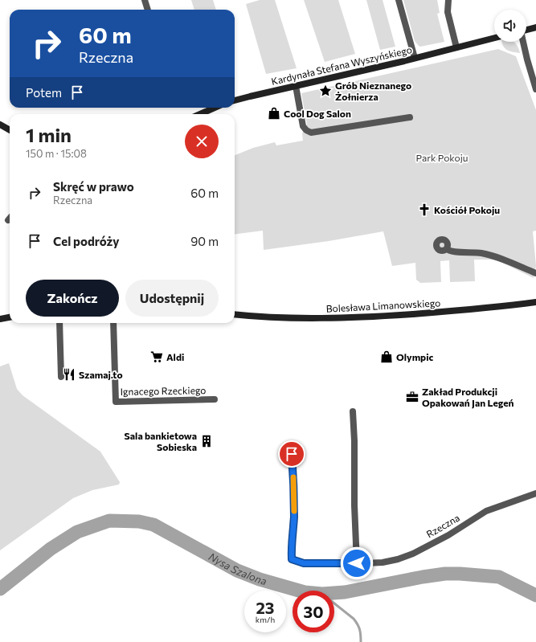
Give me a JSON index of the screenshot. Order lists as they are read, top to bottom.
{
  "streets": {
    "main road": ["Kardynała Stefana Wyszyńskiego", "Bolesława Limanowskiego"],
    "street": ["Ignacego Rzeckiego", "Rzeczna"]
  },
  "water": ["Nysa Szalona"],
  "parks": ["Park Pokoju"],
  "places": {
    "place": ["Grób Nieznanego Żołnierza"],
    "shop": ["Cool Dog Salon", "Olympic"],
    "church": ["Kościół Pokoju"],
    "supermarket": ["Aldi"],
    "restaurant": ["Szamaj.to"],
    "office": ["Zakład Produkcji Opakowań Jan Legeń"],
    "building": ["Sala bankietowa Sobieska"]
  },
  "page": {
    "turn": ["60 m", "Rzeczna"],
    "then": "Potem",
    "heading": ["1 min", "150 m · 15:08"],
    "list": [
      {
        "name": "Skręć w prawo",
        "note": "Rzeczna",
        "value": "60 m"
      },
      {
        "name": "Cel podróży",
        "value": "90 m"
      }
    ],
    "buttons": ["Zakończ", "Udostępnij"],
    "speed": "23 km/h",
    "limit": "30"
  }
}
